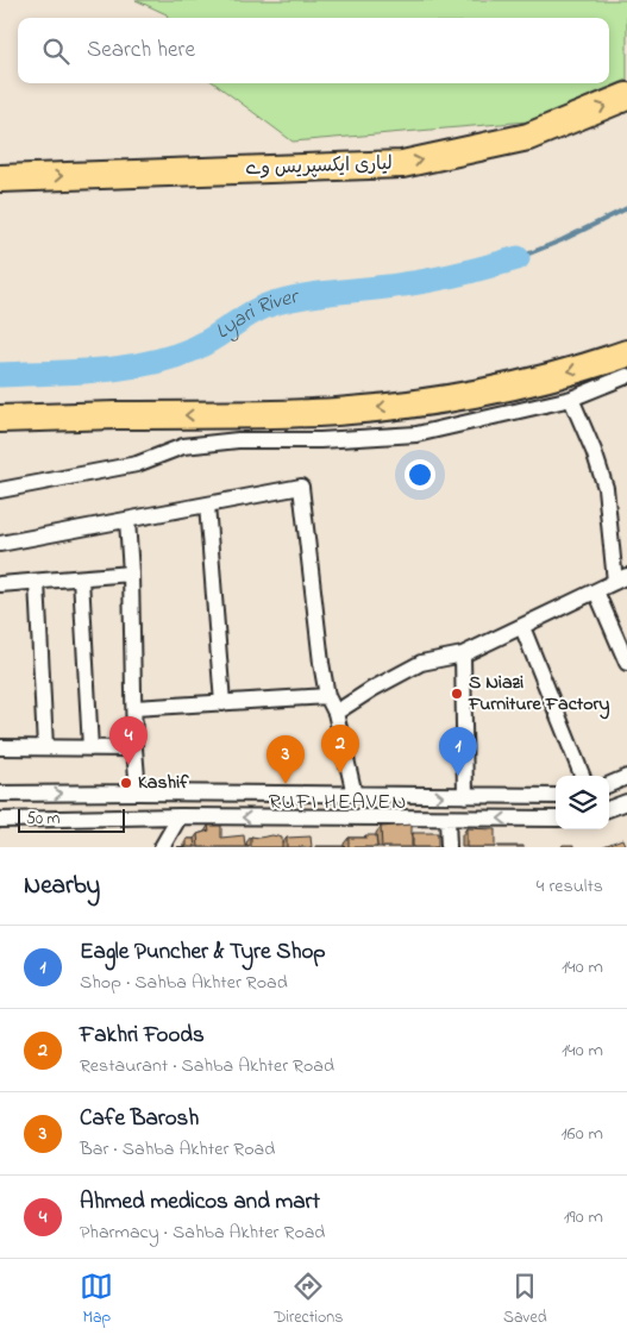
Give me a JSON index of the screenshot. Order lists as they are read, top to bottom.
{
  "streets": {
    "highway": ["لیاری ایکسپریس وے"]
  },
  "districts": ["RUFI HEAVEN"],
  "water": ["Lyari River"],
  "places": ["S Niazi Furniture Factory", "Kashif"],
  "scale_bar": "50 m",
  "page": {
    "search": "Search here",
    "pins": [
      "4",
      "2",
      "1",
      "3"
    ],
    "scale": "50 m",
    "heading": ["Nearby", "4 results"],
    "list": [
      {
        "mark": "1",
        "name": "Eagle Puncher & Tyre Shop",
        "note": "Shop · Sahba Akhter Road",
        "value": "140 m"
      },
      {
        "mark": "2",
        "name": "Fakhri Foods",
        "note": "Restaurant · Sahba Akhter Road",
        "value": "140 m"
      },
      {
        "mark": "3",
        "name": "Cafe Barosh",
        "note": "Bar · Sahba Akhter Road",
        "value": "160 m"
      },
      {
        "mark": "4",
        "name": "Ahmed medicos and mart",
        "note": "Pharmacy · Sahba Akhter Road",
        "value": "190 m"
      }
    ],
    "nav": ["Map", "Directions", "Saved"]
  }
}
